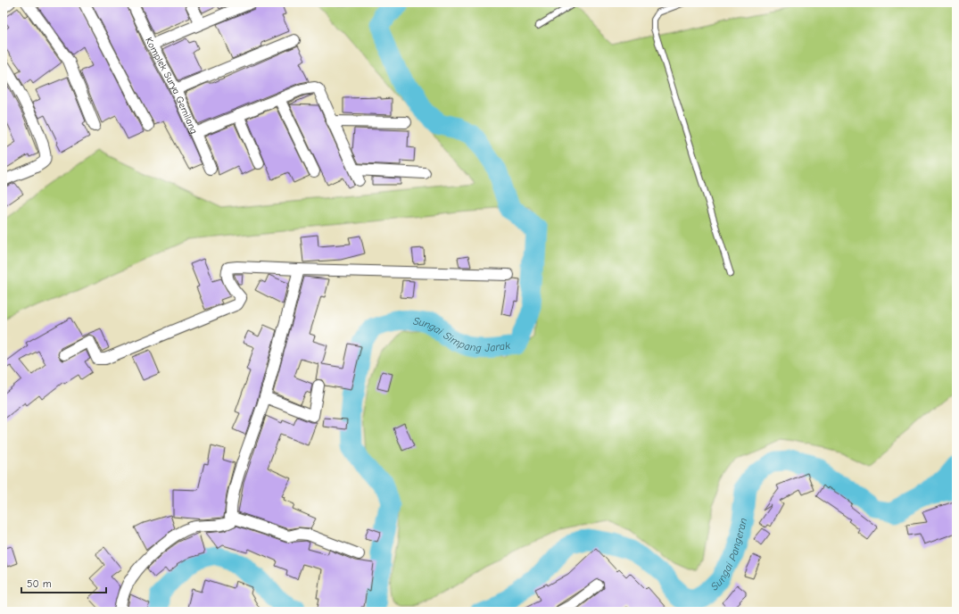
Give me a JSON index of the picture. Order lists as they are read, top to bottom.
{
  "streets": {
    "street": ["Komplek Surya Gemilang"]
  },
  "water": ["Sungai Simpang Jarak", "Sungai Pangeran"],
  "scale_bar": "50 m"
}
